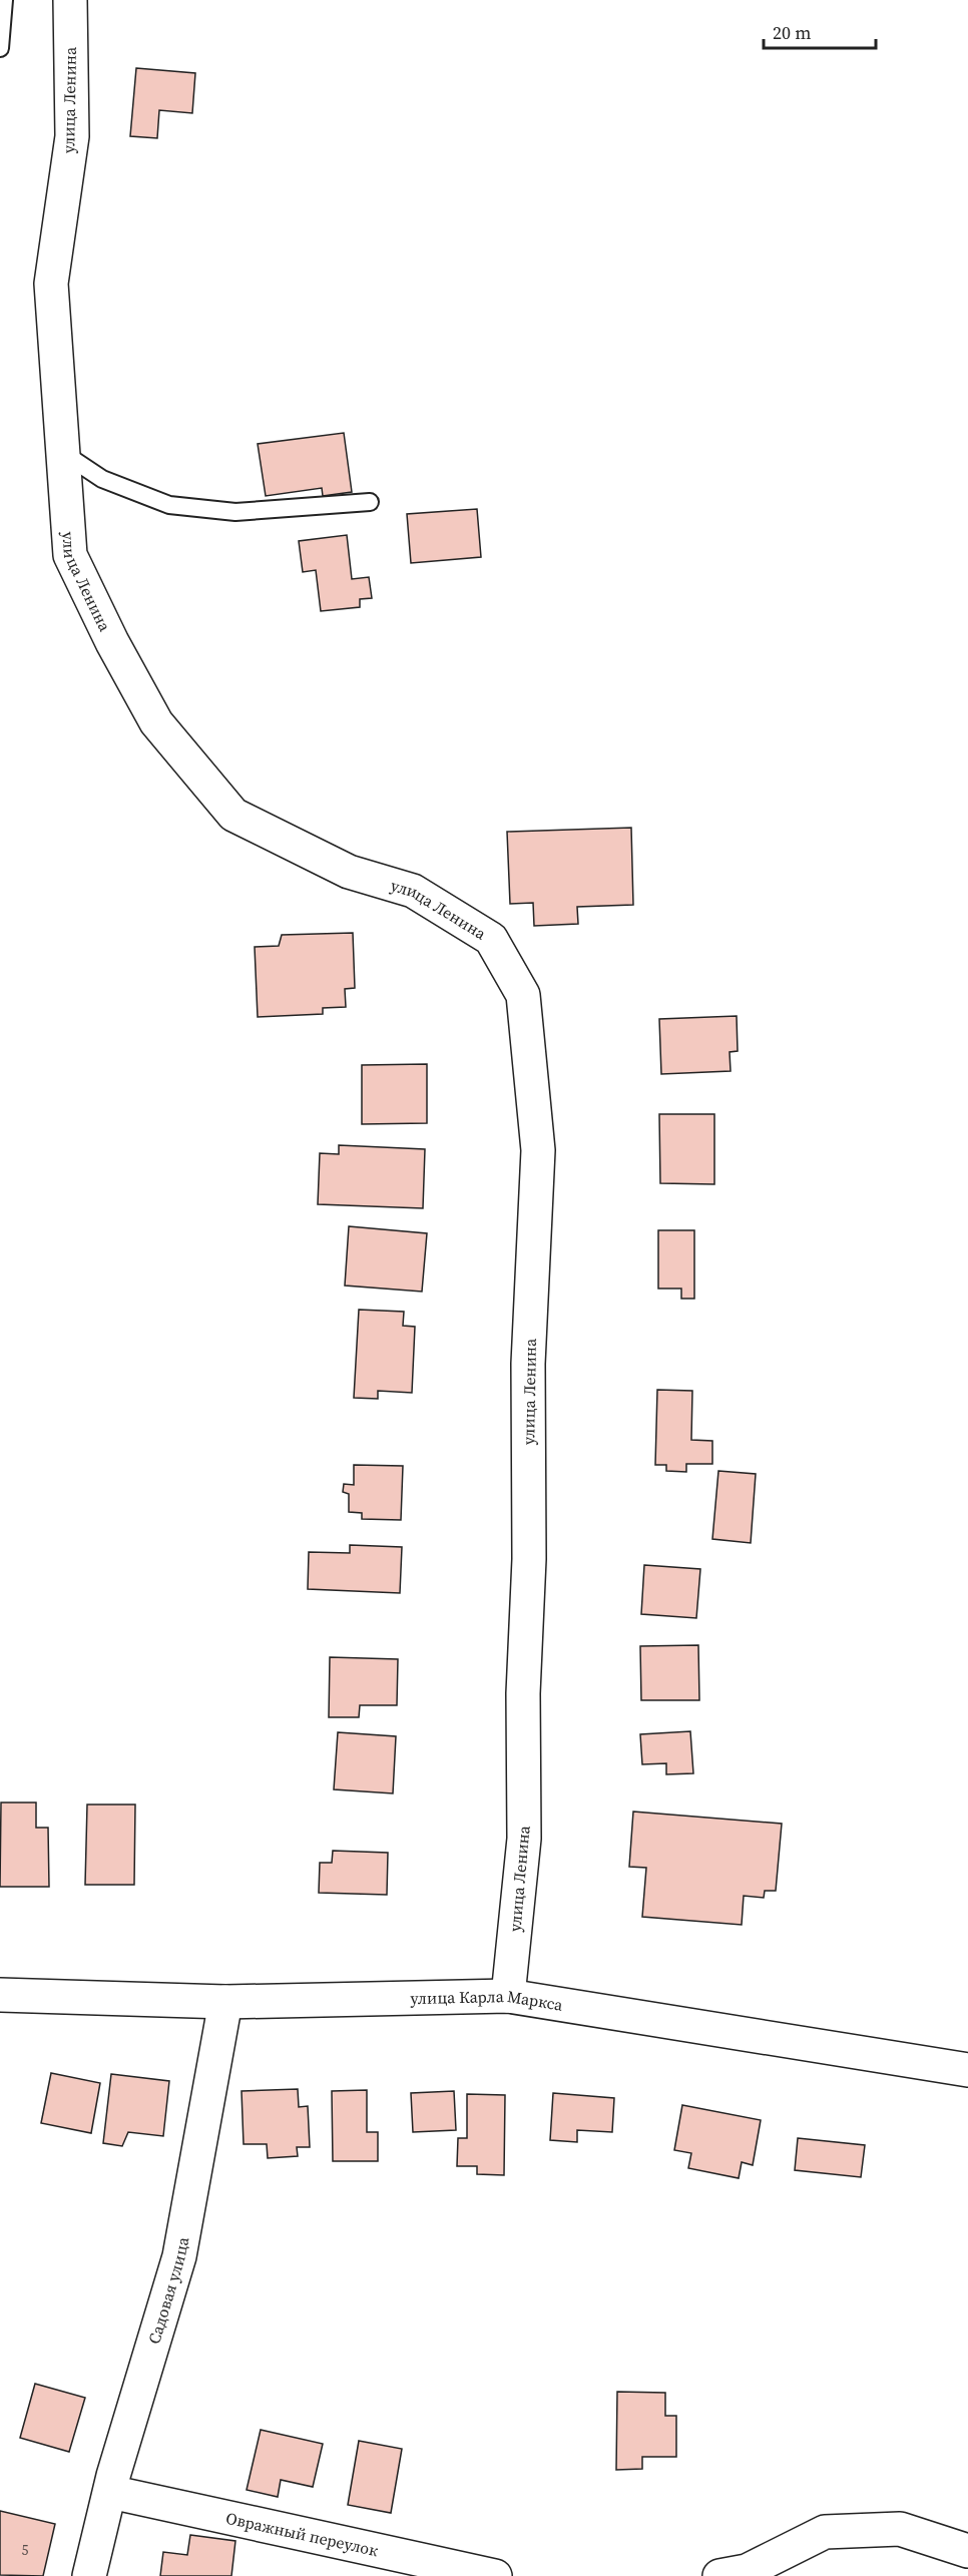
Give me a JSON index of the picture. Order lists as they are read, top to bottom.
{
  "streets": {
    "street": [
      "улица Ленина",
      "улица Карла Маркса",
      "Садовая улица",
      "Овражный переулок"
    ]
  },
  "crossings": [
    ["улица Ленина", "улица Карла Маркса"],
    ["улица Карла Маркса", "Садовая улица"],
    ["Садовая улица", "Овражный переулок"]
  ],
  "house_numbers": ["5"],
  "scale_bar": "20 m"
}
